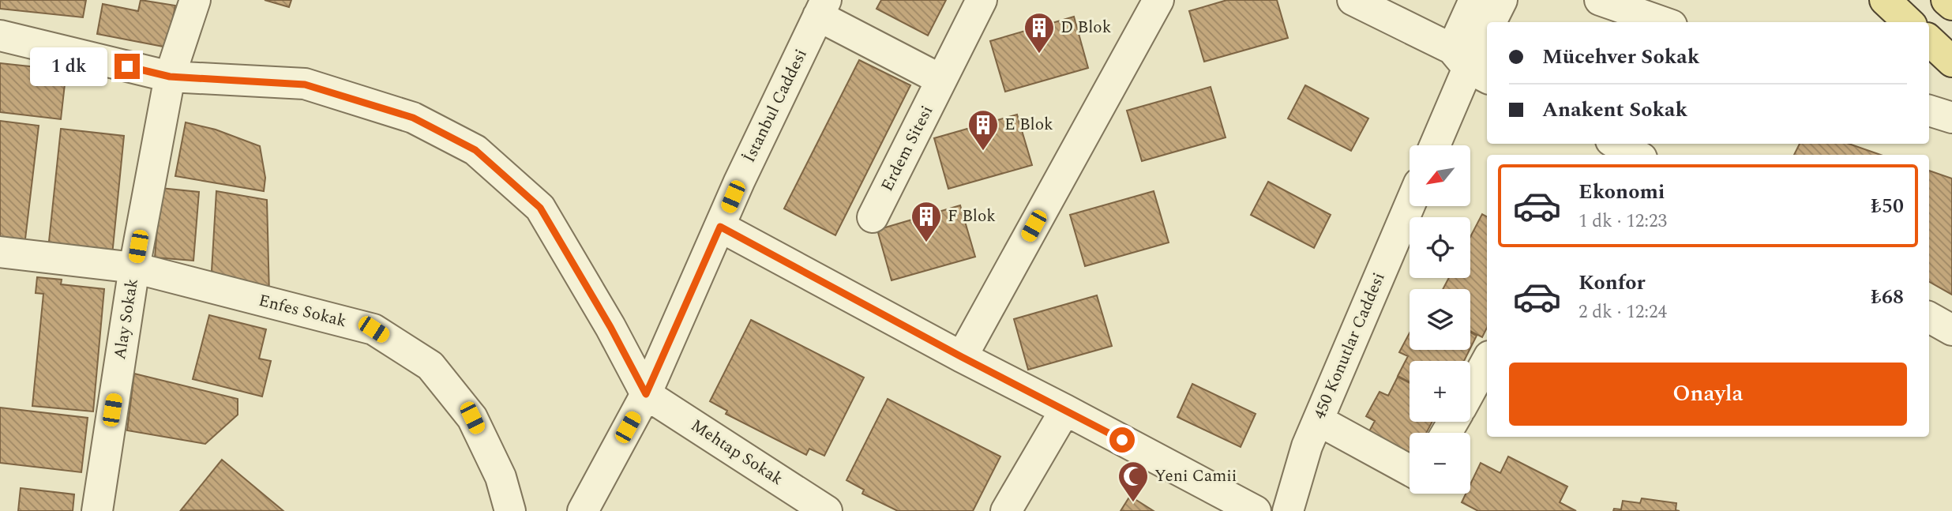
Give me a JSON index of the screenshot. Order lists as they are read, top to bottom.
{
  "streets": {
    "street": [
      "İstanbul Caddesi",
      "Erdem Sitesi",
      "Enfes Sokak",
      "Alay Sokak",
      "450 Konutlar Caddesi",
      "Mehtap Sokak"
    ]
  },
  "crossings": [
    ["İstanbul Caddesi", "Mehtap Sokak"],
    ["Enfes Sokak", "Alay Sokak"]
  ],
  "places": {
    "building": ["D Blok", "E Blok", "F Blok"],
    "mosque": ["Yeni Camii"]
  },
  "north": "bottom left",
  "page": {
    "banner": ["Mücehver Sokak", "Anakent Sokak"],
    "bubble": "1 dk",
    "map_buttons": ["+", "−"],
    "list": [
      {
        "name": "Ekonomi",
        "note": "1 dk · 12:23",
        "value": "₺50"
      },
      {
        "name": "Konfor",
        "note": "2 dk · 12:24",
        "value": "₺68"
      }
    ],
    "buttons": "Onayla"
  }
}
